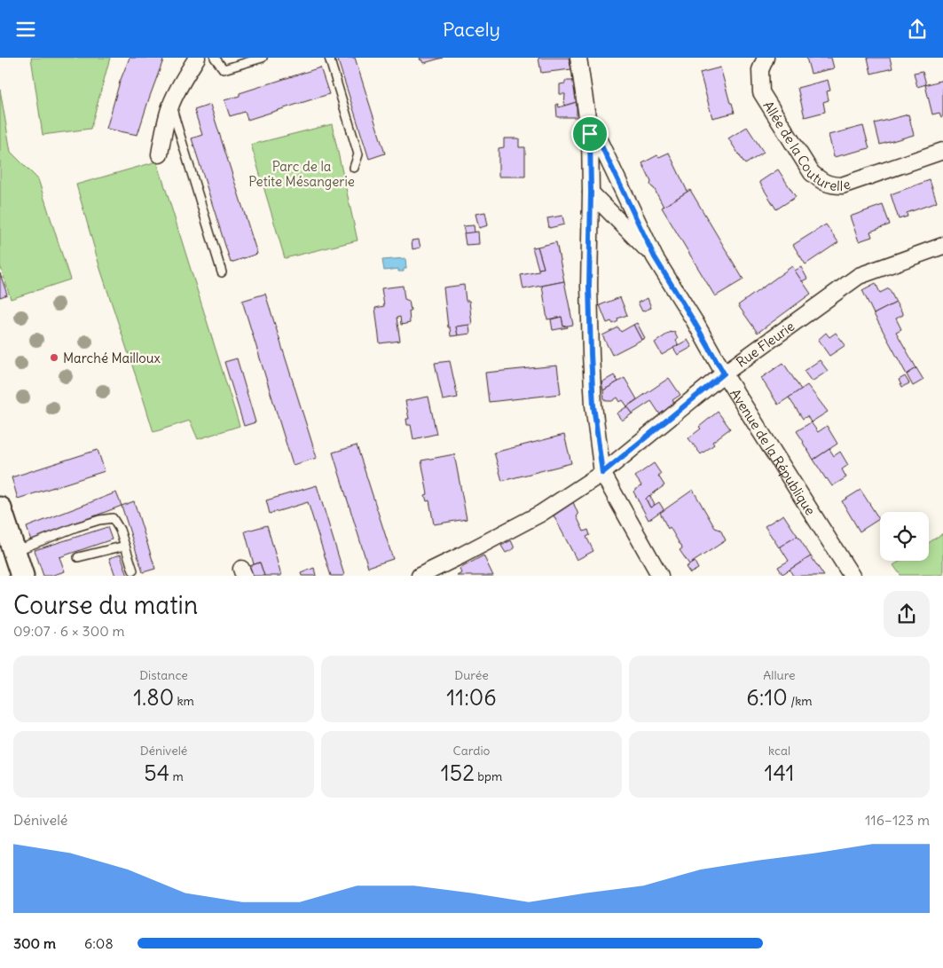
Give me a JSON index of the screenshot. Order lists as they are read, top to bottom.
{
  "streets": {
    "street": ["Allée de la Couturelle", "Rue Fleurie", "Avenue de la République"]
  },
  "crossings": [
    ["Rue Fleurie", "Avenue de la République"]
  ],
  "parks": ["Parc de la Petite Mésangerie"],
  "places": ["Marché Mailloux"],
  "page": {
    "header": "Pacely",
    "heading": ["Course du matin", "09:07 · 6 × 300 m"],
    "stats": [
      ["Distance", "1.80 km"],
      ["Durée", "11:06"],
      ["Allure", "6:10 /km"],
      ["Dénivelé", "54 m"],
      ["Cardio", "152 bpm"],
      ["kcal", "141"]
    ],
    "chart": ["Dénivelé", "116–123 m"],
    "list": [
      {
        "name": "300 m",
        "note": "6:08"
      }
    ]
  }
}
